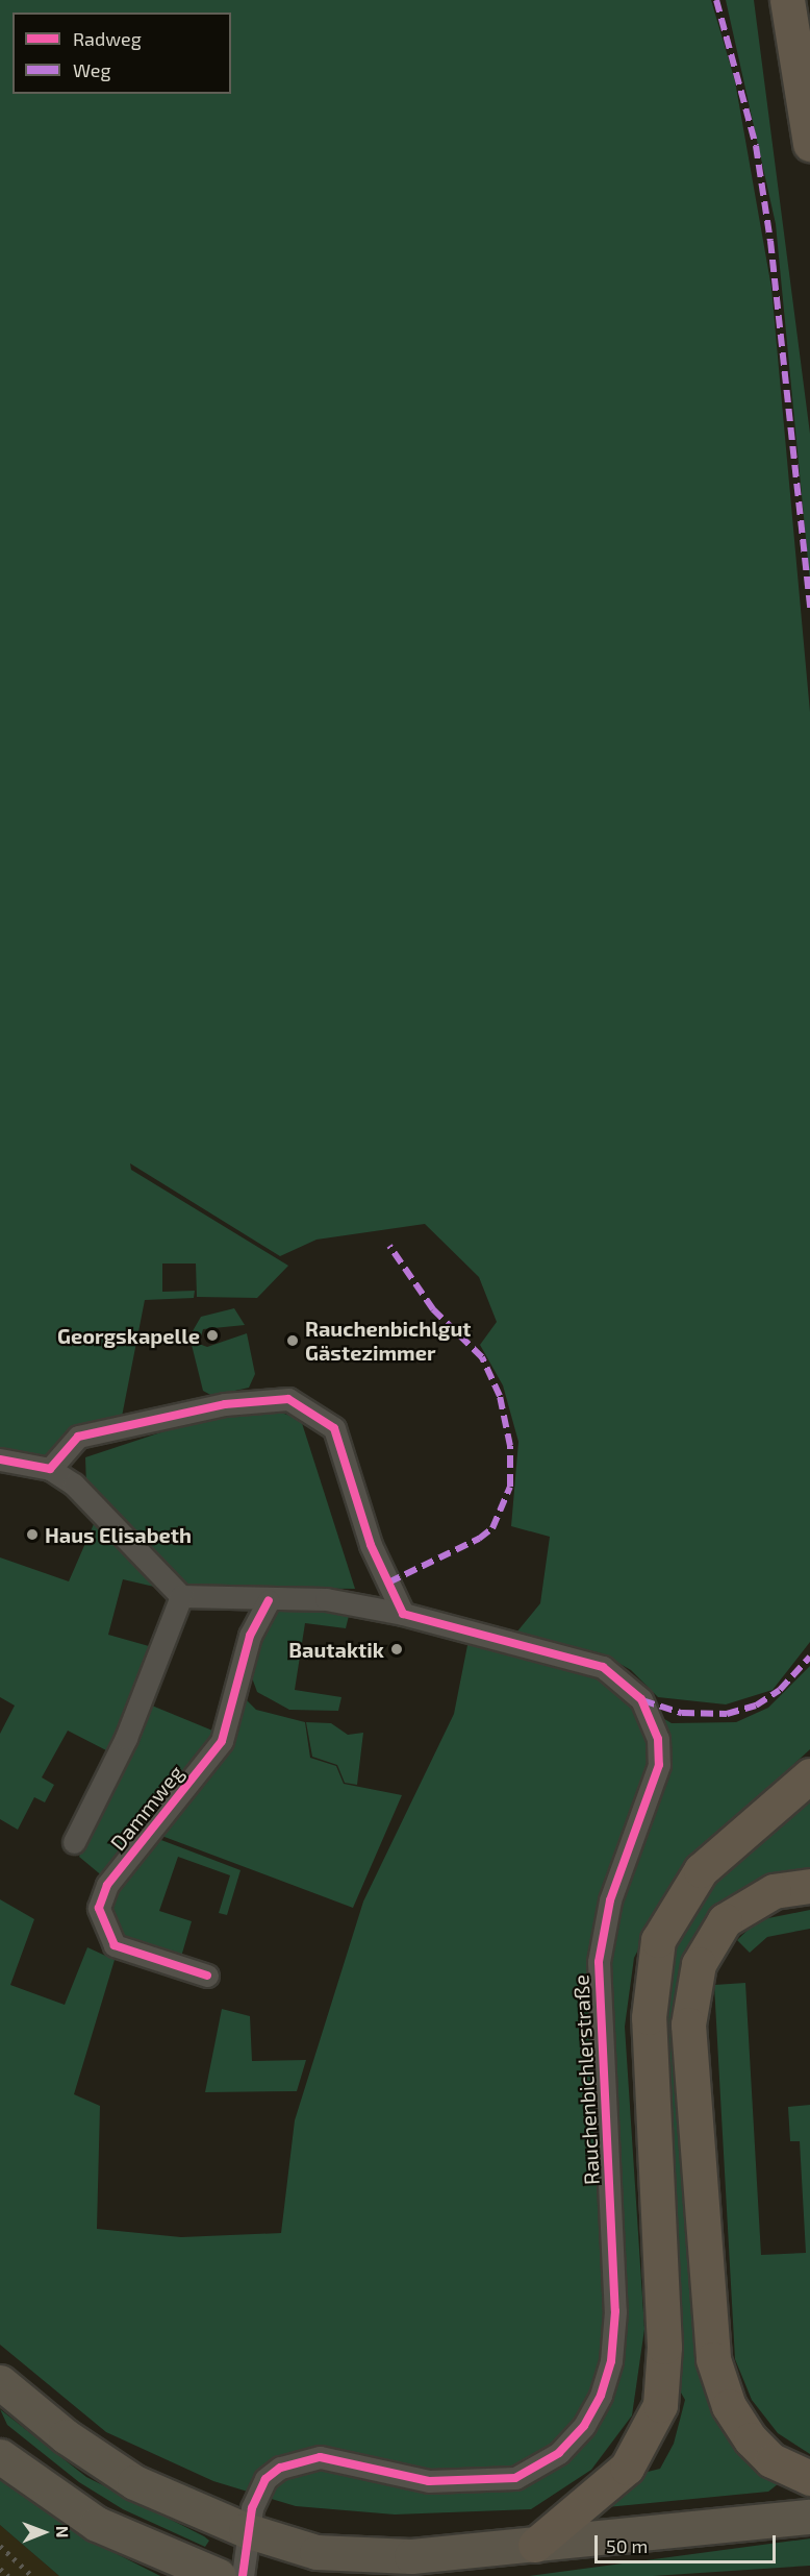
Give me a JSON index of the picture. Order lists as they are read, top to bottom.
{
  "streets": {
    "street": ["Dammweg", "Rauchenbichlerstraße"]
  },
  "crossings": [
    ["Dammweg", "Rauchenbichlerstraße"]
  ],
  "places": [
    "Georgskapelle",
    "Rauchenbichlgut Gästezimmer",
    "Haus Elisabeth",
    "Bautaktik"
  ],
  "legend": ["Radweg", "Weg"],
  "scale_bar": "50 m",
  "north": "right"
}
